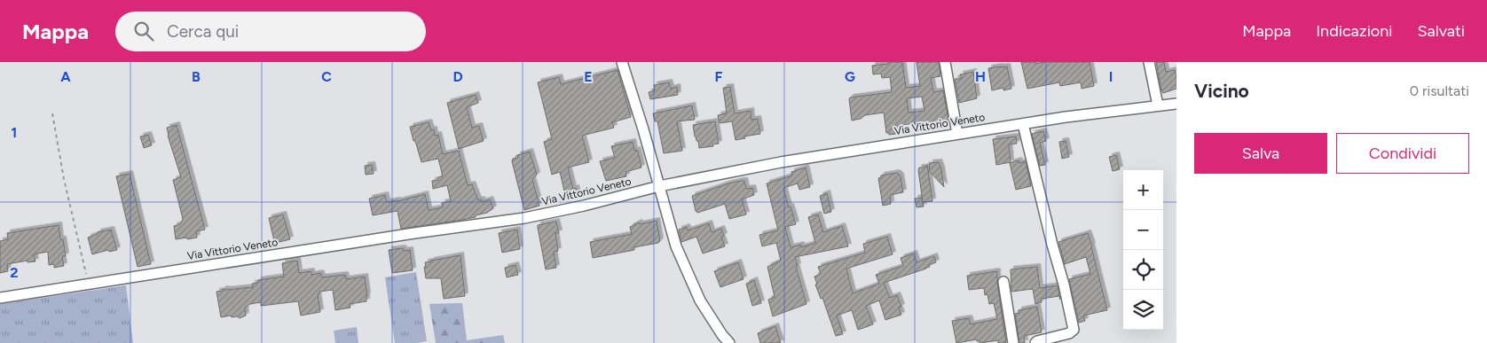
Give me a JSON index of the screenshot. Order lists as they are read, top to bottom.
{
  "streets": {
    "street": ["Via Vittorio Veneto"]
  },
  "page": {
    "header": "Mappa",
    "search": "Cerca qui",
    "nav": ["Mappa", "Indicazioni", "Salvati"],
    "heading": ["Vicino", "0 risultati"],
    "buttons": ["Salva", "Condividi"],
    "map_buttons": ["+", "−"]
  },
  "grid": {
    "columns": [
      "A",
      "B",
      "C",
      "D",
      "E",
      "F",
      "G",
      "H",
      "I"
    ],
    "rows": ["1", "2"]
  }
}
